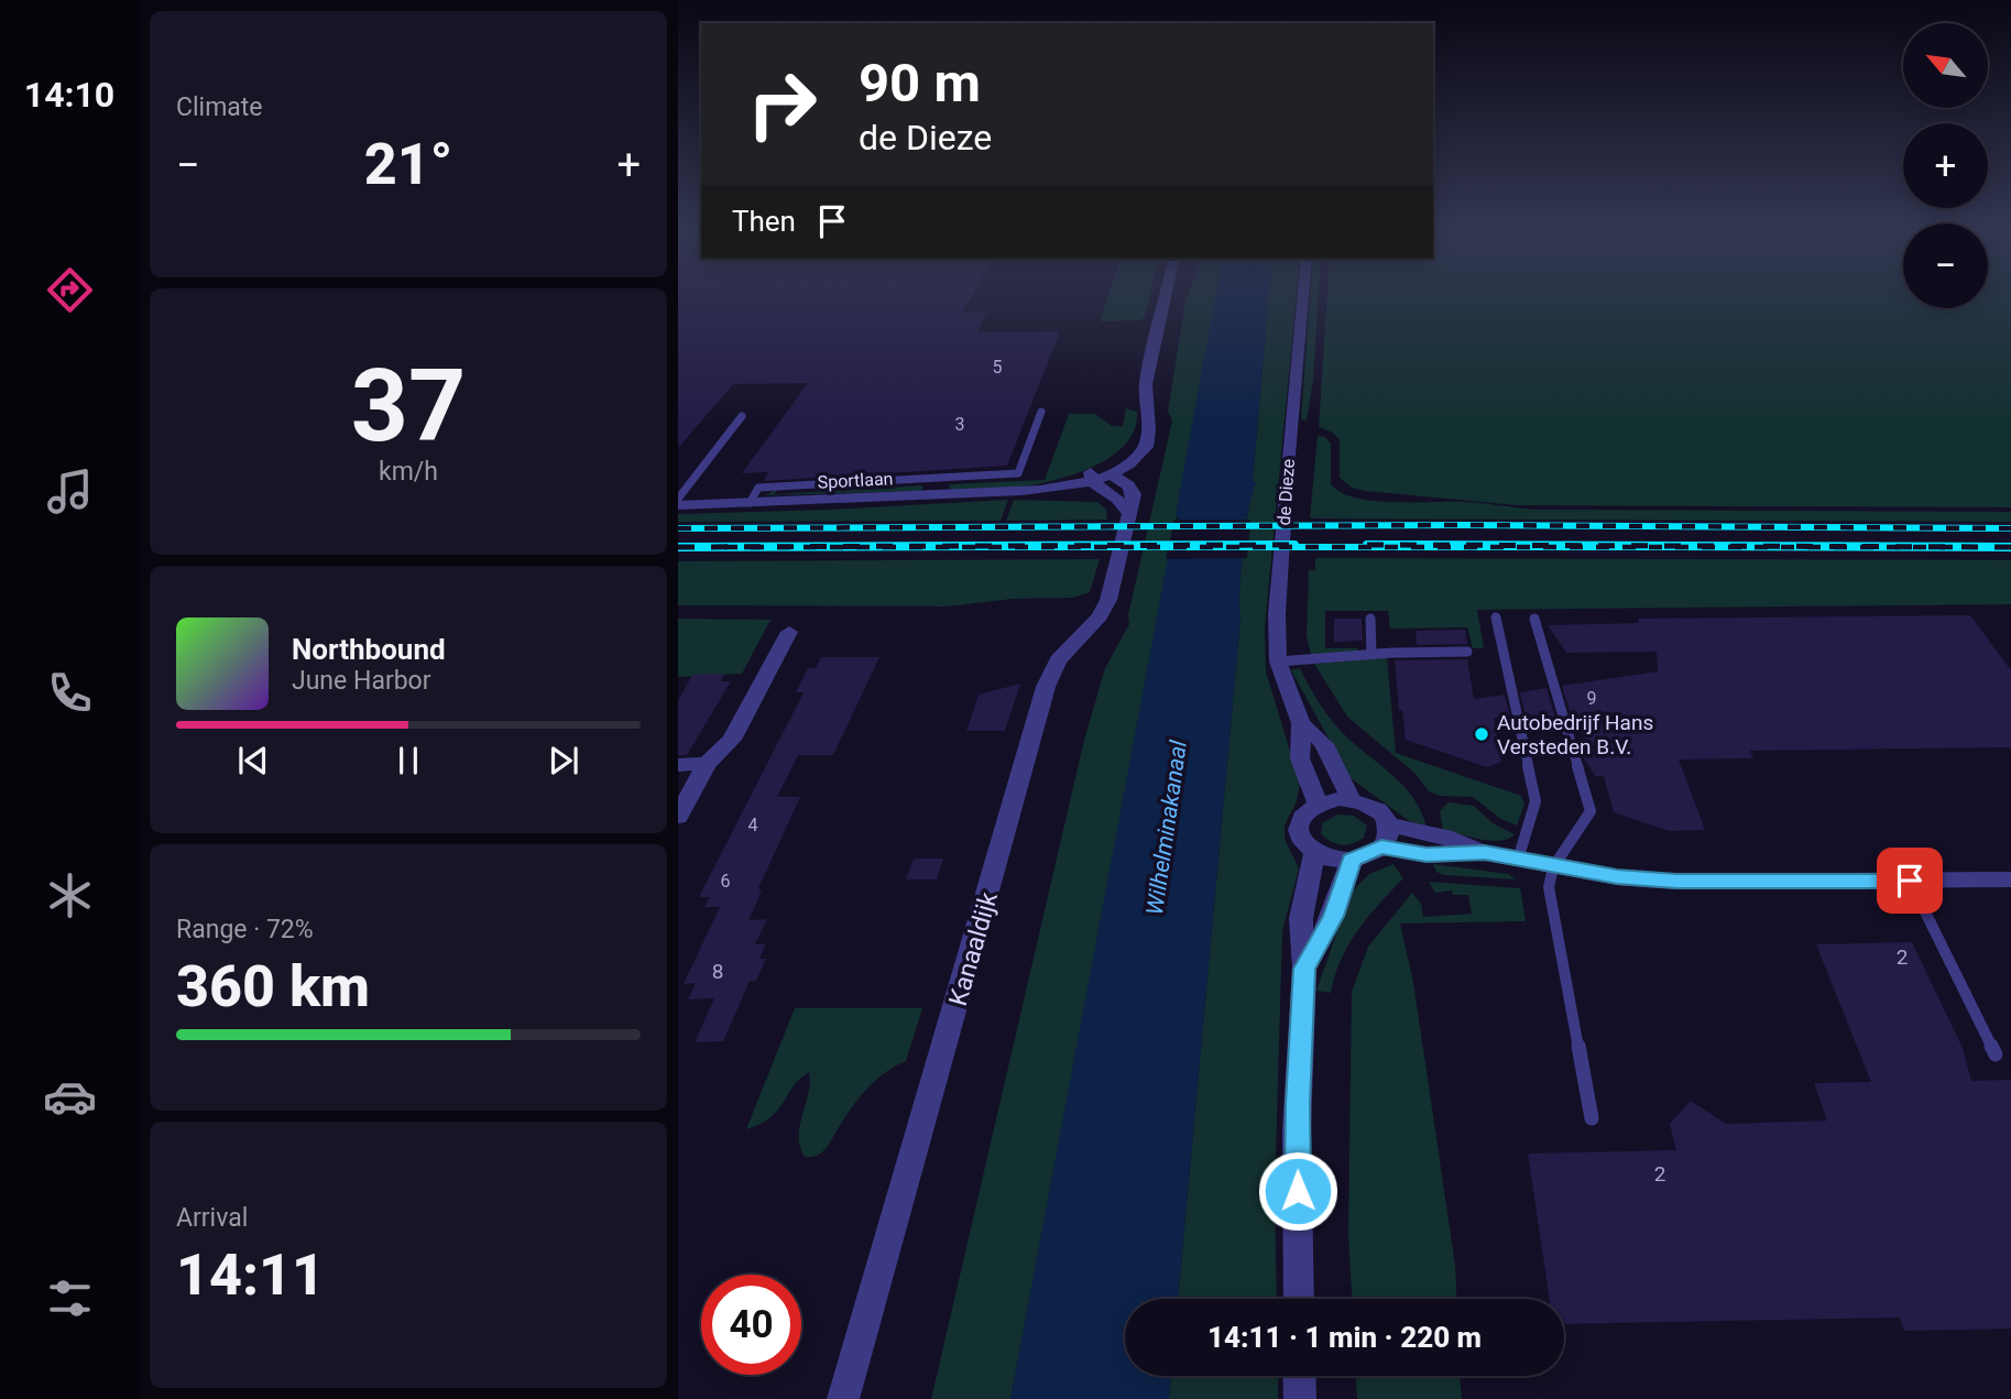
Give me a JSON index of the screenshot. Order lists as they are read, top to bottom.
{
  "streets": {
    "street": ["Sportlaan", "de Dieze", "Kanaaldijk"]
  },
  "water": ["Wilhelminakanaal"],
  "places": ["Autobedrijf Hans Versteden B.V."],
  "house_numbers": [
    "5",
    "3",
    "9",
    "4",
    "6",
    "2",
    "8",
    "2"
  ],
  "north": "top left",
  "page": {
    "tabs": "14:10",
    "tile": [
      "Climate",
      ["37", "km/h"],
      ["Range · 72%", "360 km"],
      ["Arrival", "14:11"]
    ],
    "map_buttons": ["+", "−"],
    "turn": ["90 m", "de Dieze"],
    "heat": ["−", "21°", "+"],
    "then": "Then",
    "song": ["Northbound", "June Harbor"],
    "limit": "40",
    "trip": "14:11 · 1 min · 220 m"
  }
}
